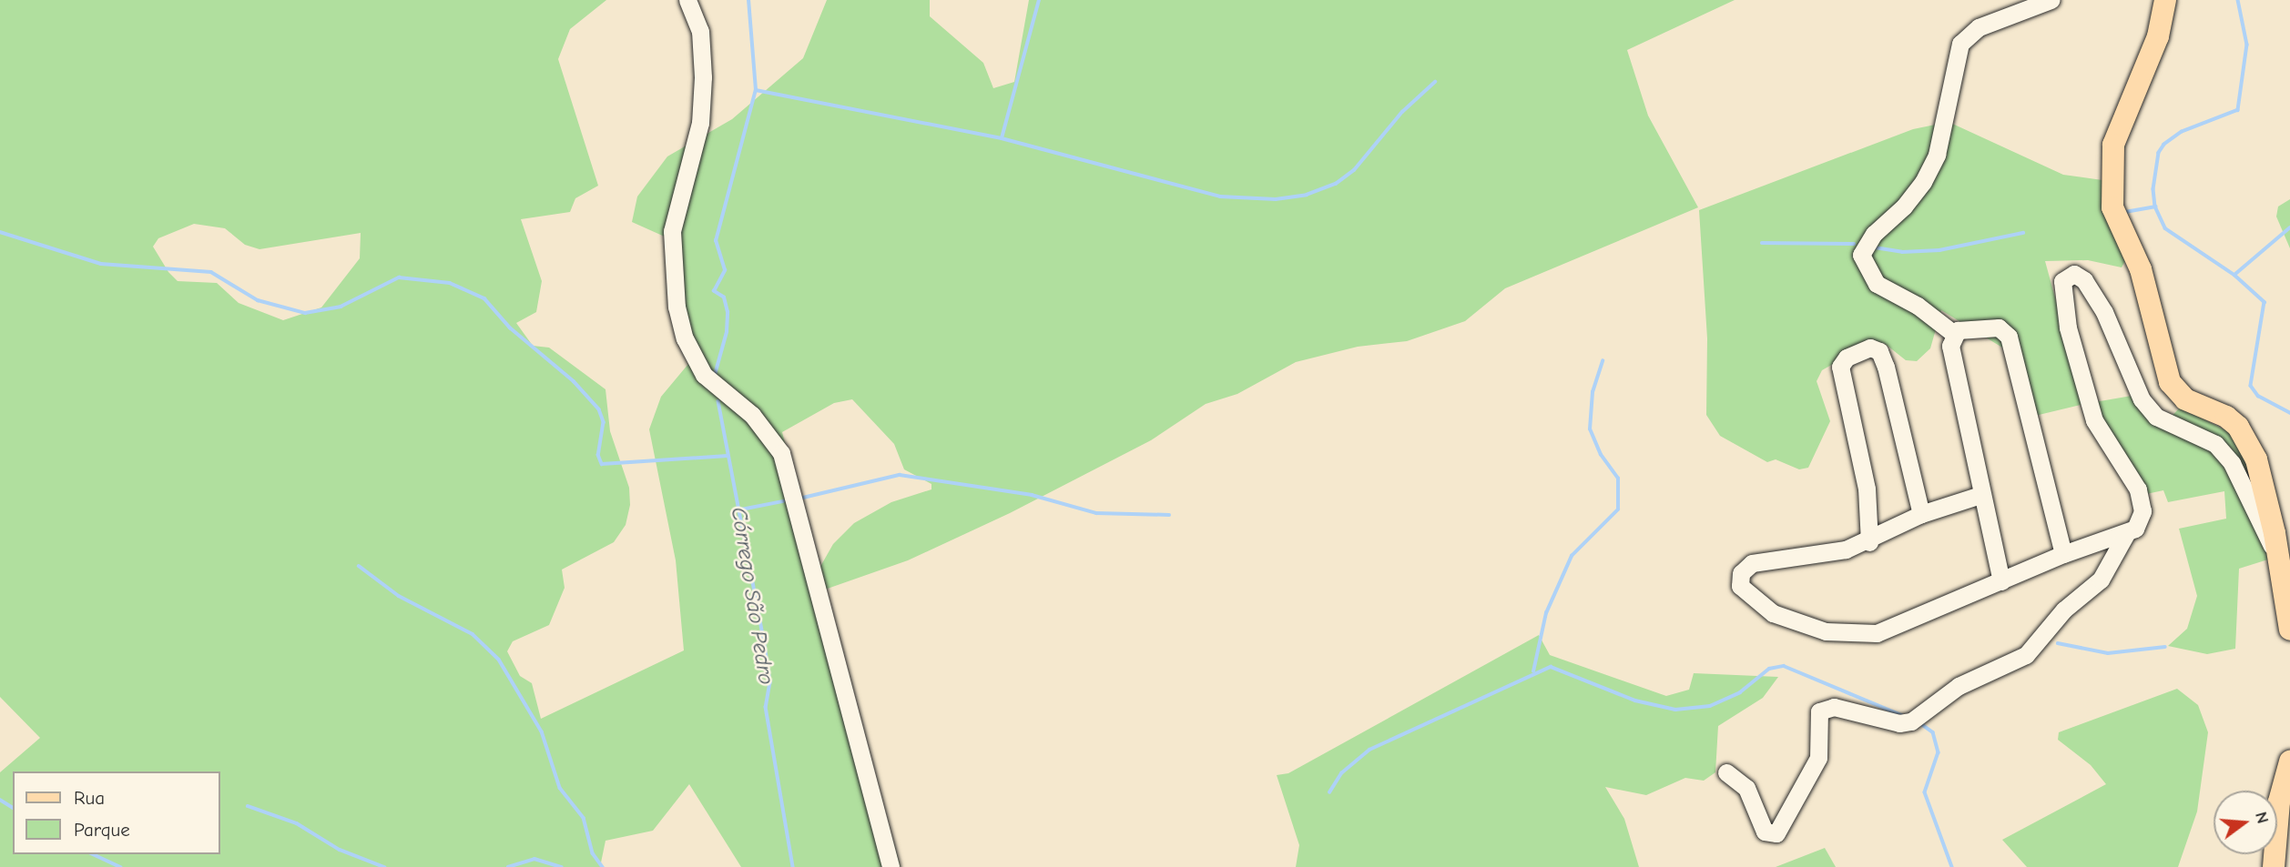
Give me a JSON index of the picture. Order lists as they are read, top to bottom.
{
  "water": ["Córrego São Pedro"],
  "legend": ["Rua", "Parque"],
  "north": "right"
}
